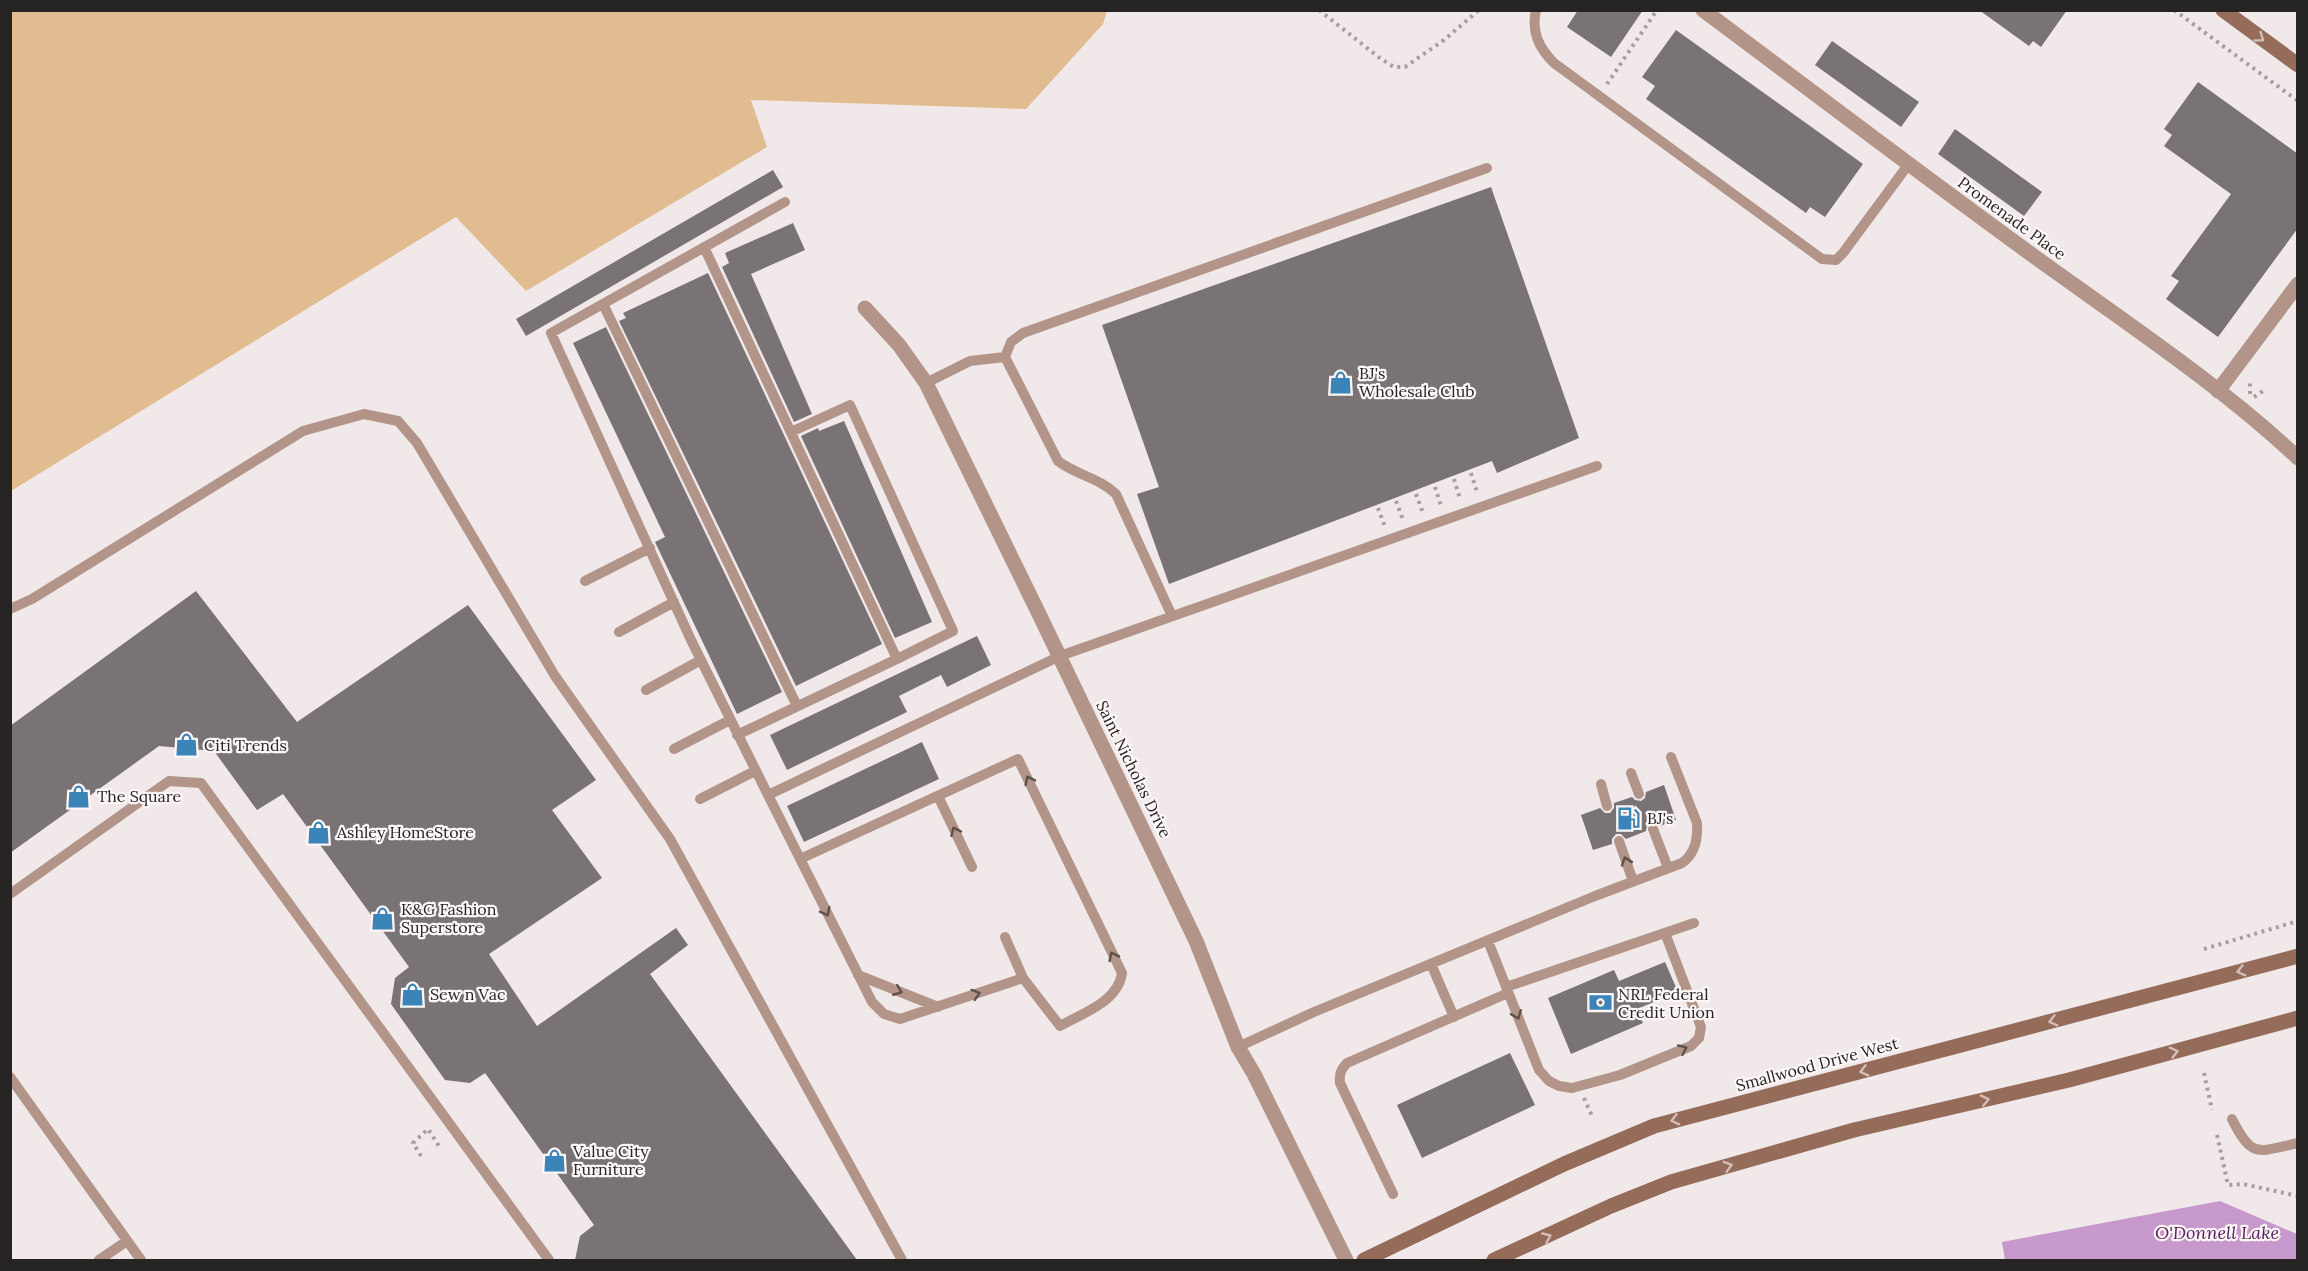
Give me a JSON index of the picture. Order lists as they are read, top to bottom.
{
  "streets": {
    "main road": ["Smallwood Drive West"],
    "street": ["Promenade Place", "Saint Nicholas Drive"]
  },
  "water": ["O'Donnell Lake"],
  "places": {
    "shop": [
      "BJ's Wholesale Club",
      "Citi Trends",
      "The Square",
      "Ashley HomeStore",
      "K&G Fashion Superstore",
      "Sew n Vac",
      "Value City Furniture"
    ],
    "fuel station": ["BJ's"],
    "bank": ["NRL Federal Credit Union"]
  }
}
